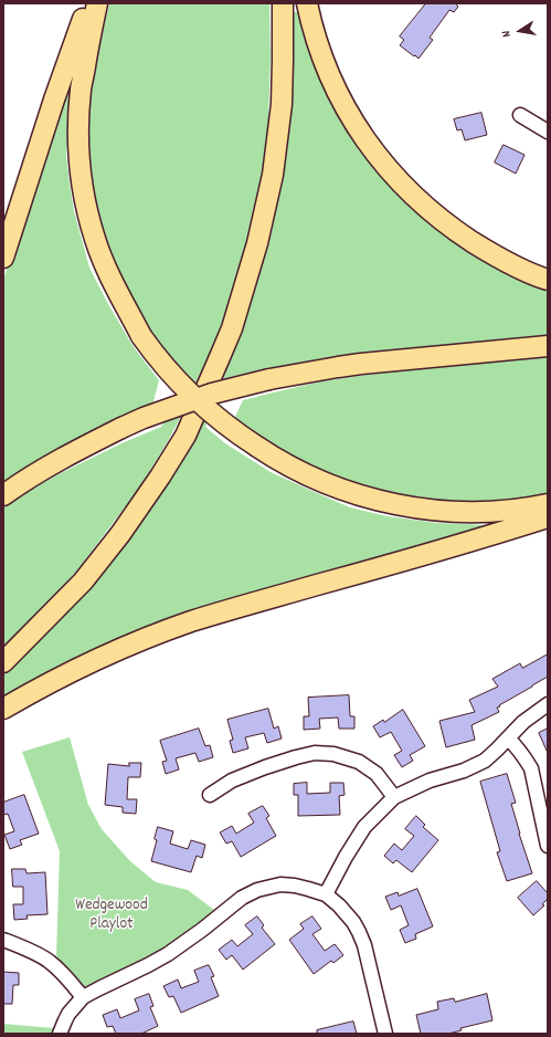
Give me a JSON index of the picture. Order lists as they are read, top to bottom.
{
  "parks": ["Wedgewood Playlot"],
  "north": "left"
}
